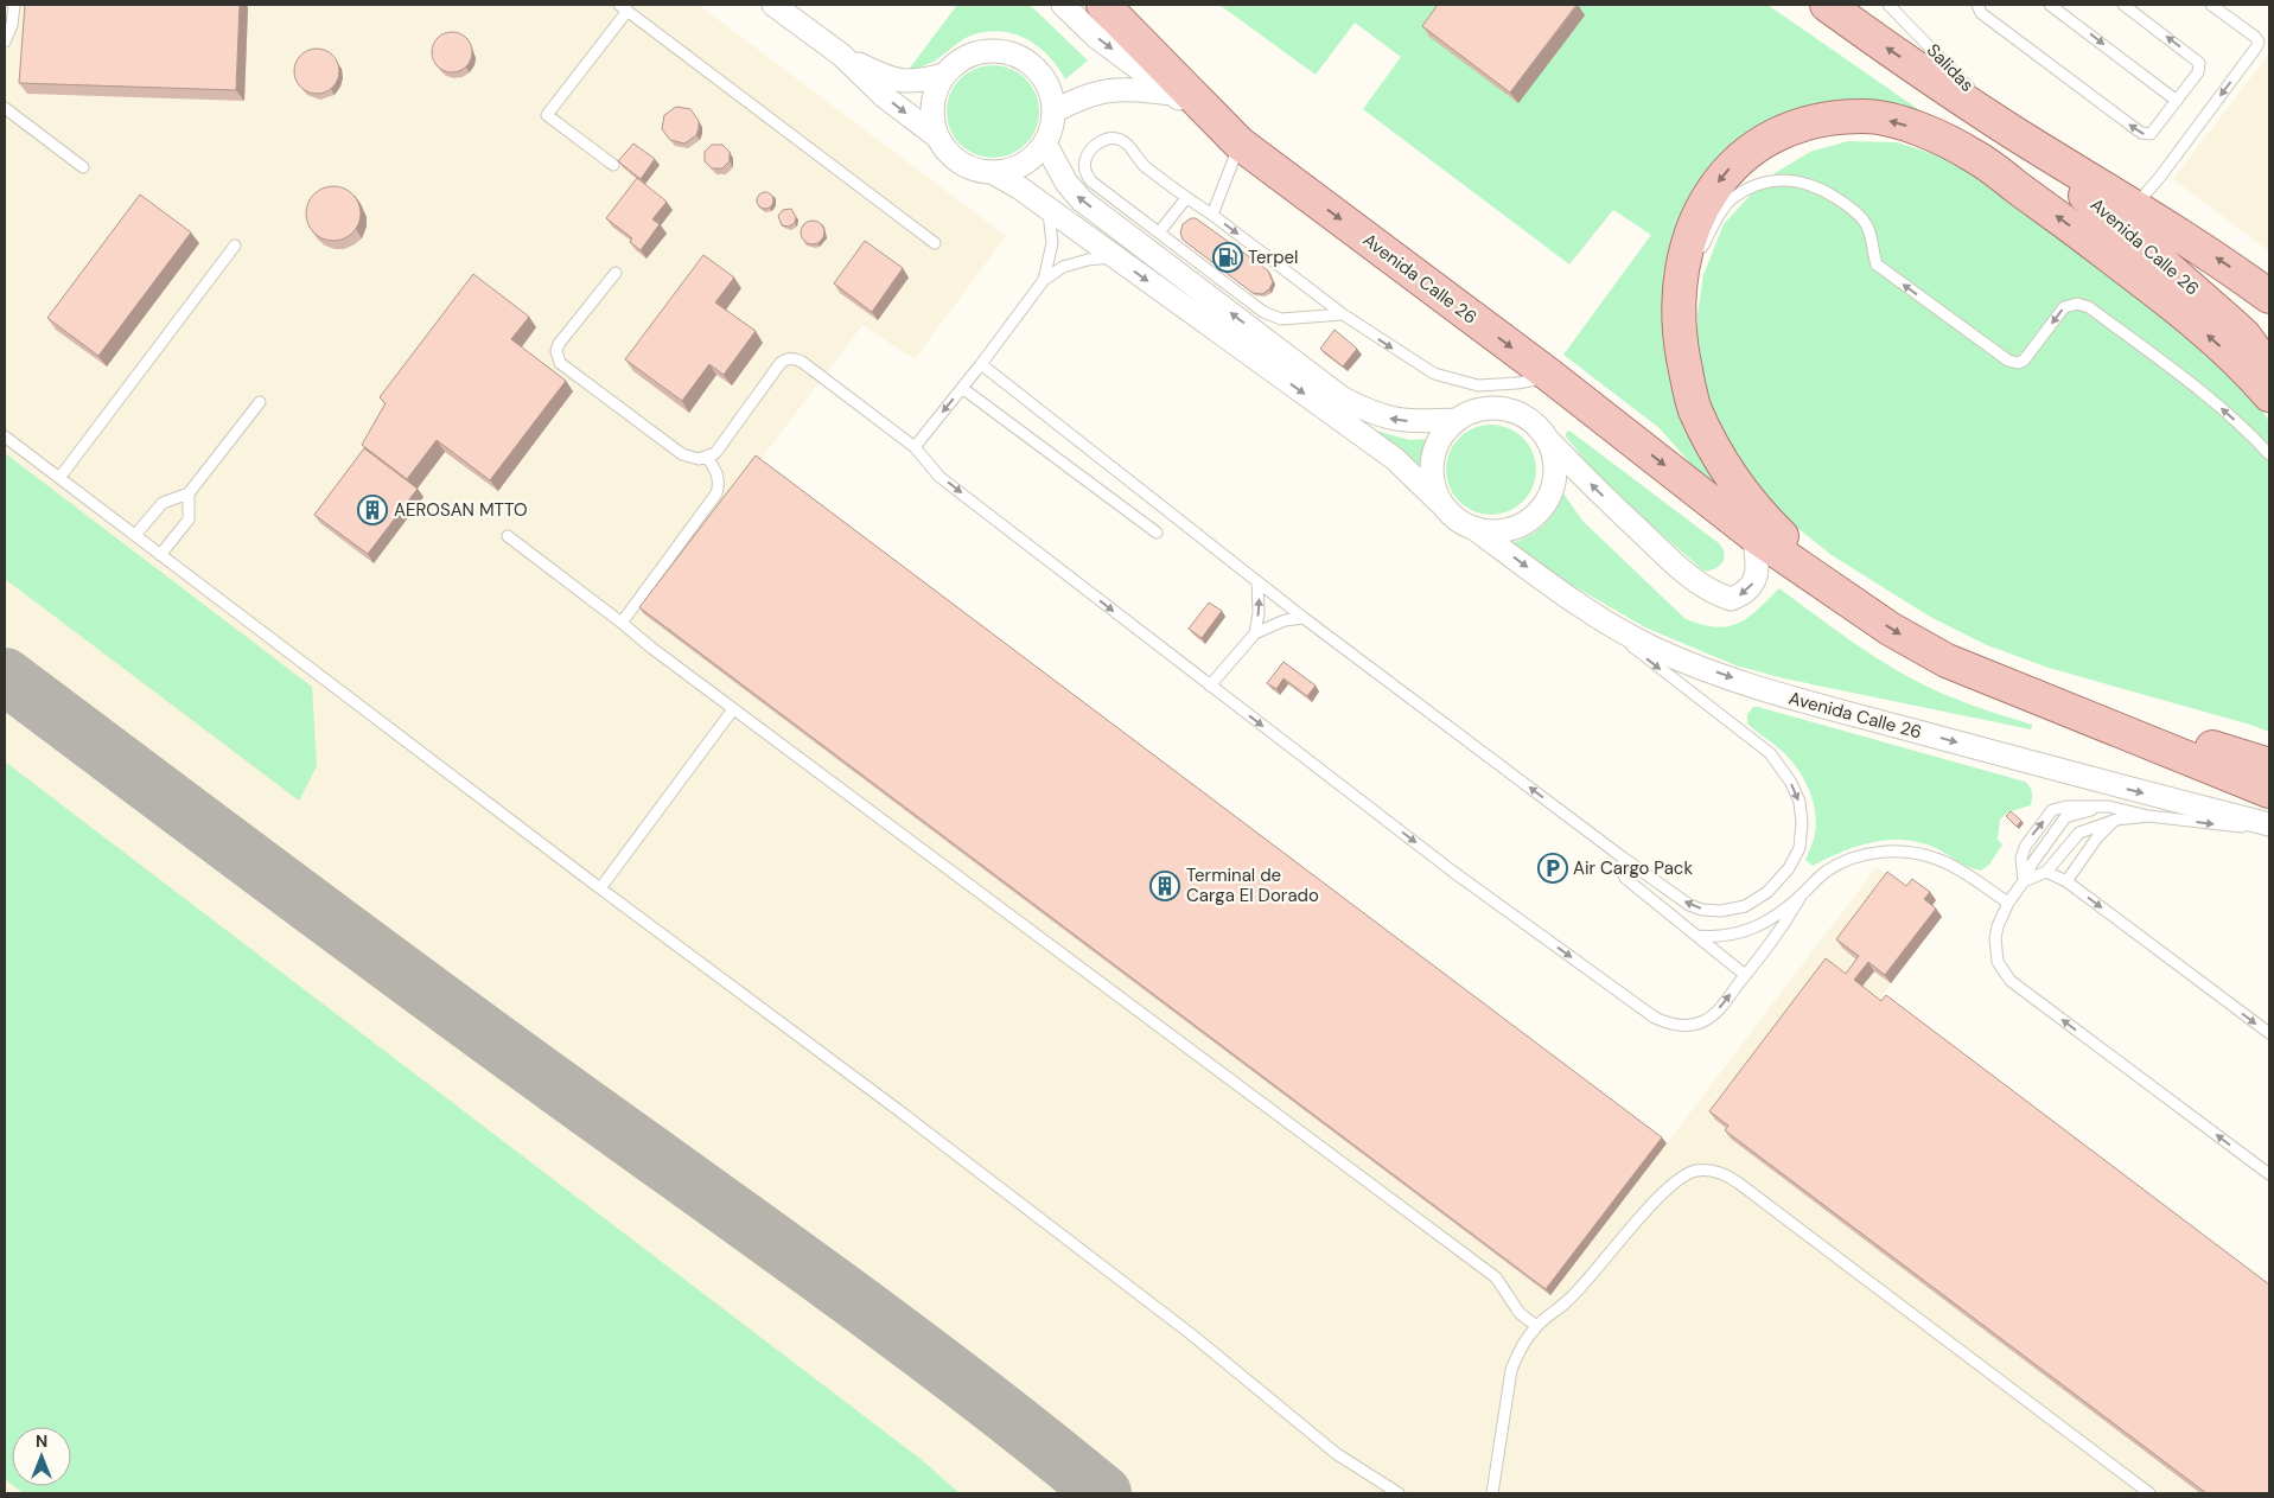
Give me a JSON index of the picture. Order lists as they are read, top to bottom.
{
  "streets": {
    "main road": ["Avenida Calle 26"],
    "lane": ["Salidas"]
  },
  "crossings": [
    ["Salidas", "Avenida Calle 26"]
  ],
  "places": {
    "fuel station": ["Terpel"],
    "building": ["AEROSAN MTTO", "Terminal de Carga El Dorado"],
    "parking": ["Air Cargo Pack"]
  },
  "north": "top"
}
